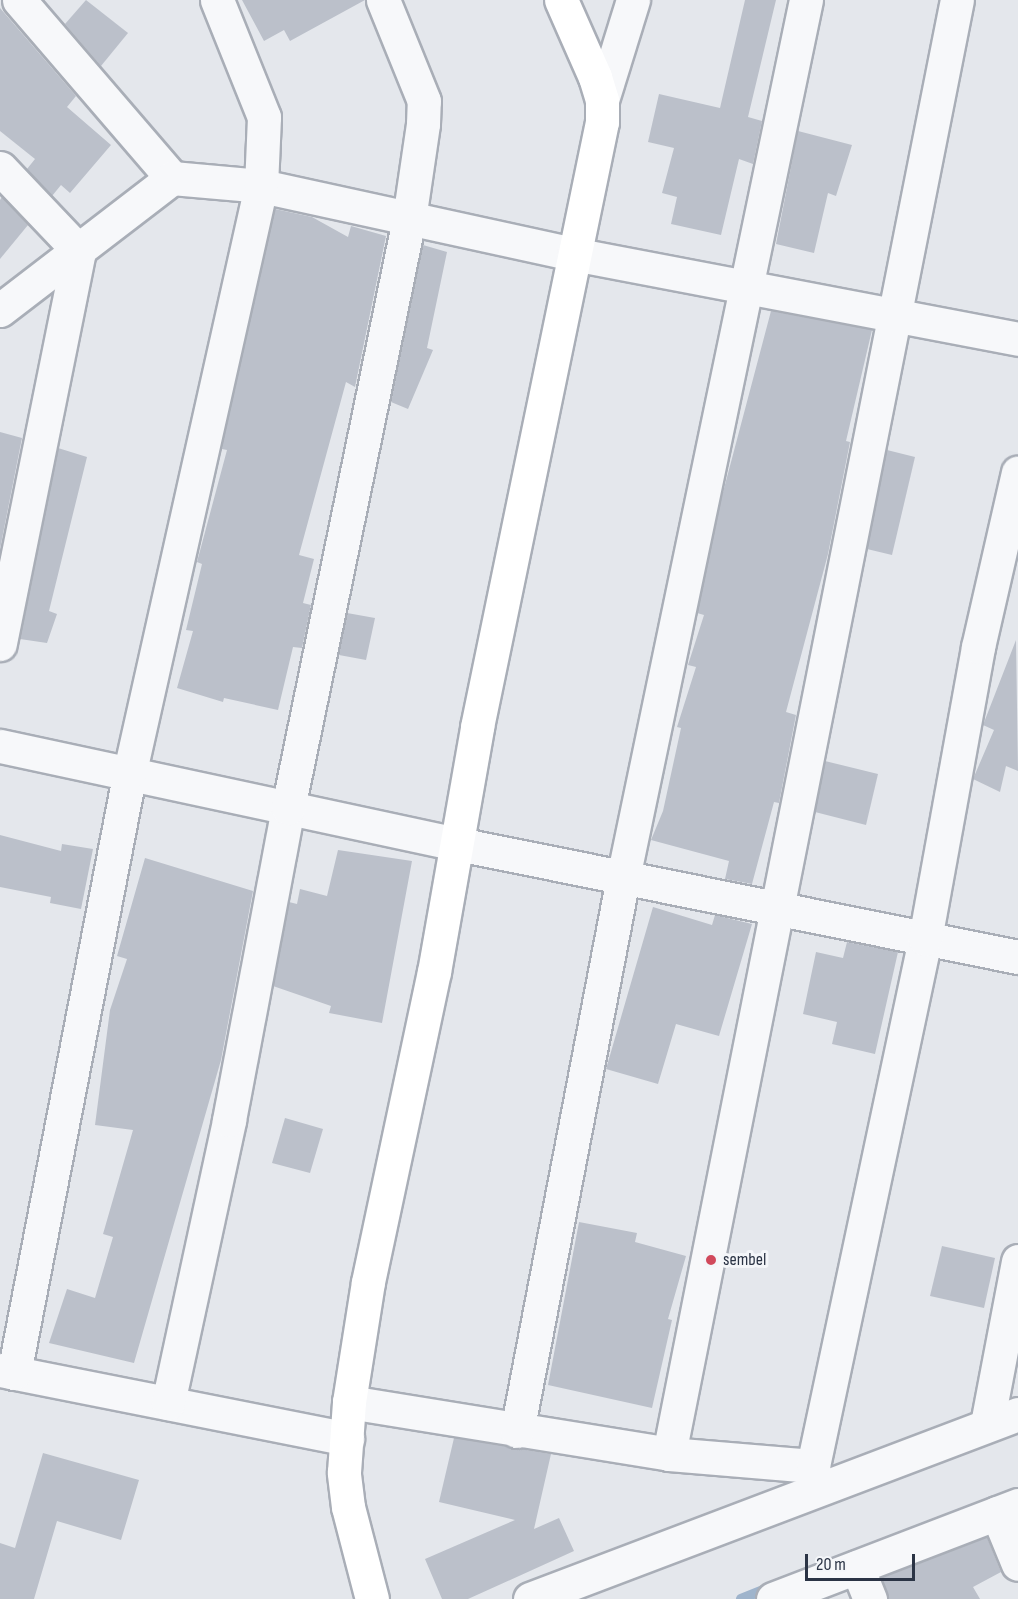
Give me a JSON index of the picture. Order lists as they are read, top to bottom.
{
  "places": ["sembel"],
  "scale_bar": "20 m"
}
